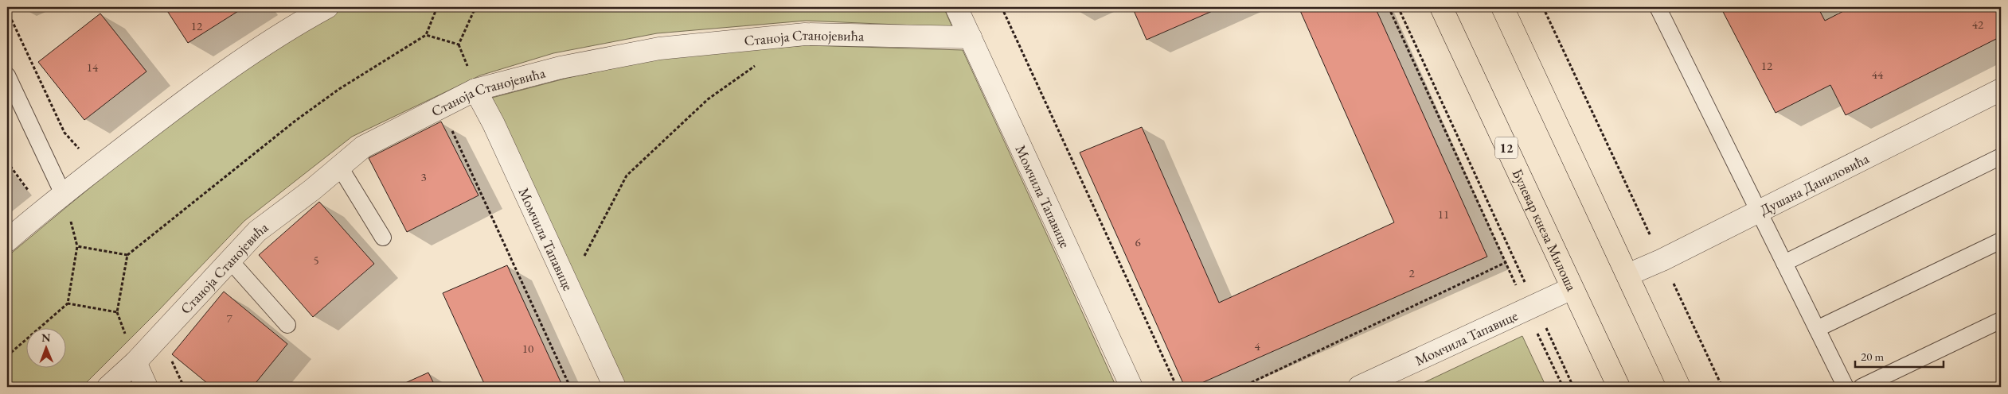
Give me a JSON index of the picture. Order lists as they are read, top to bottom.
{
  "streets": {
    "main road": ["12", "Булевар кнеза Милоша"],
    "street": ["Станоја Станојевића", "Душана Даниловића", "Момчила Тапавице"]
  },
  "crossings": [
    ["Станоја Станојевића", "Момчила Тапавице"],
    ["Момчила Тапавице", "Булевар кнеза Милоша"]
  ],
  "house_numbers": [
    "42",
    "12",
    "12",
    "14",
    "44",
    "3",
    "11",
    "6",
    "5",
    "2",
    "7",
    "4",
    "10"
  ],
  "scale_bar": "20 m",
  "north": "top"
}
